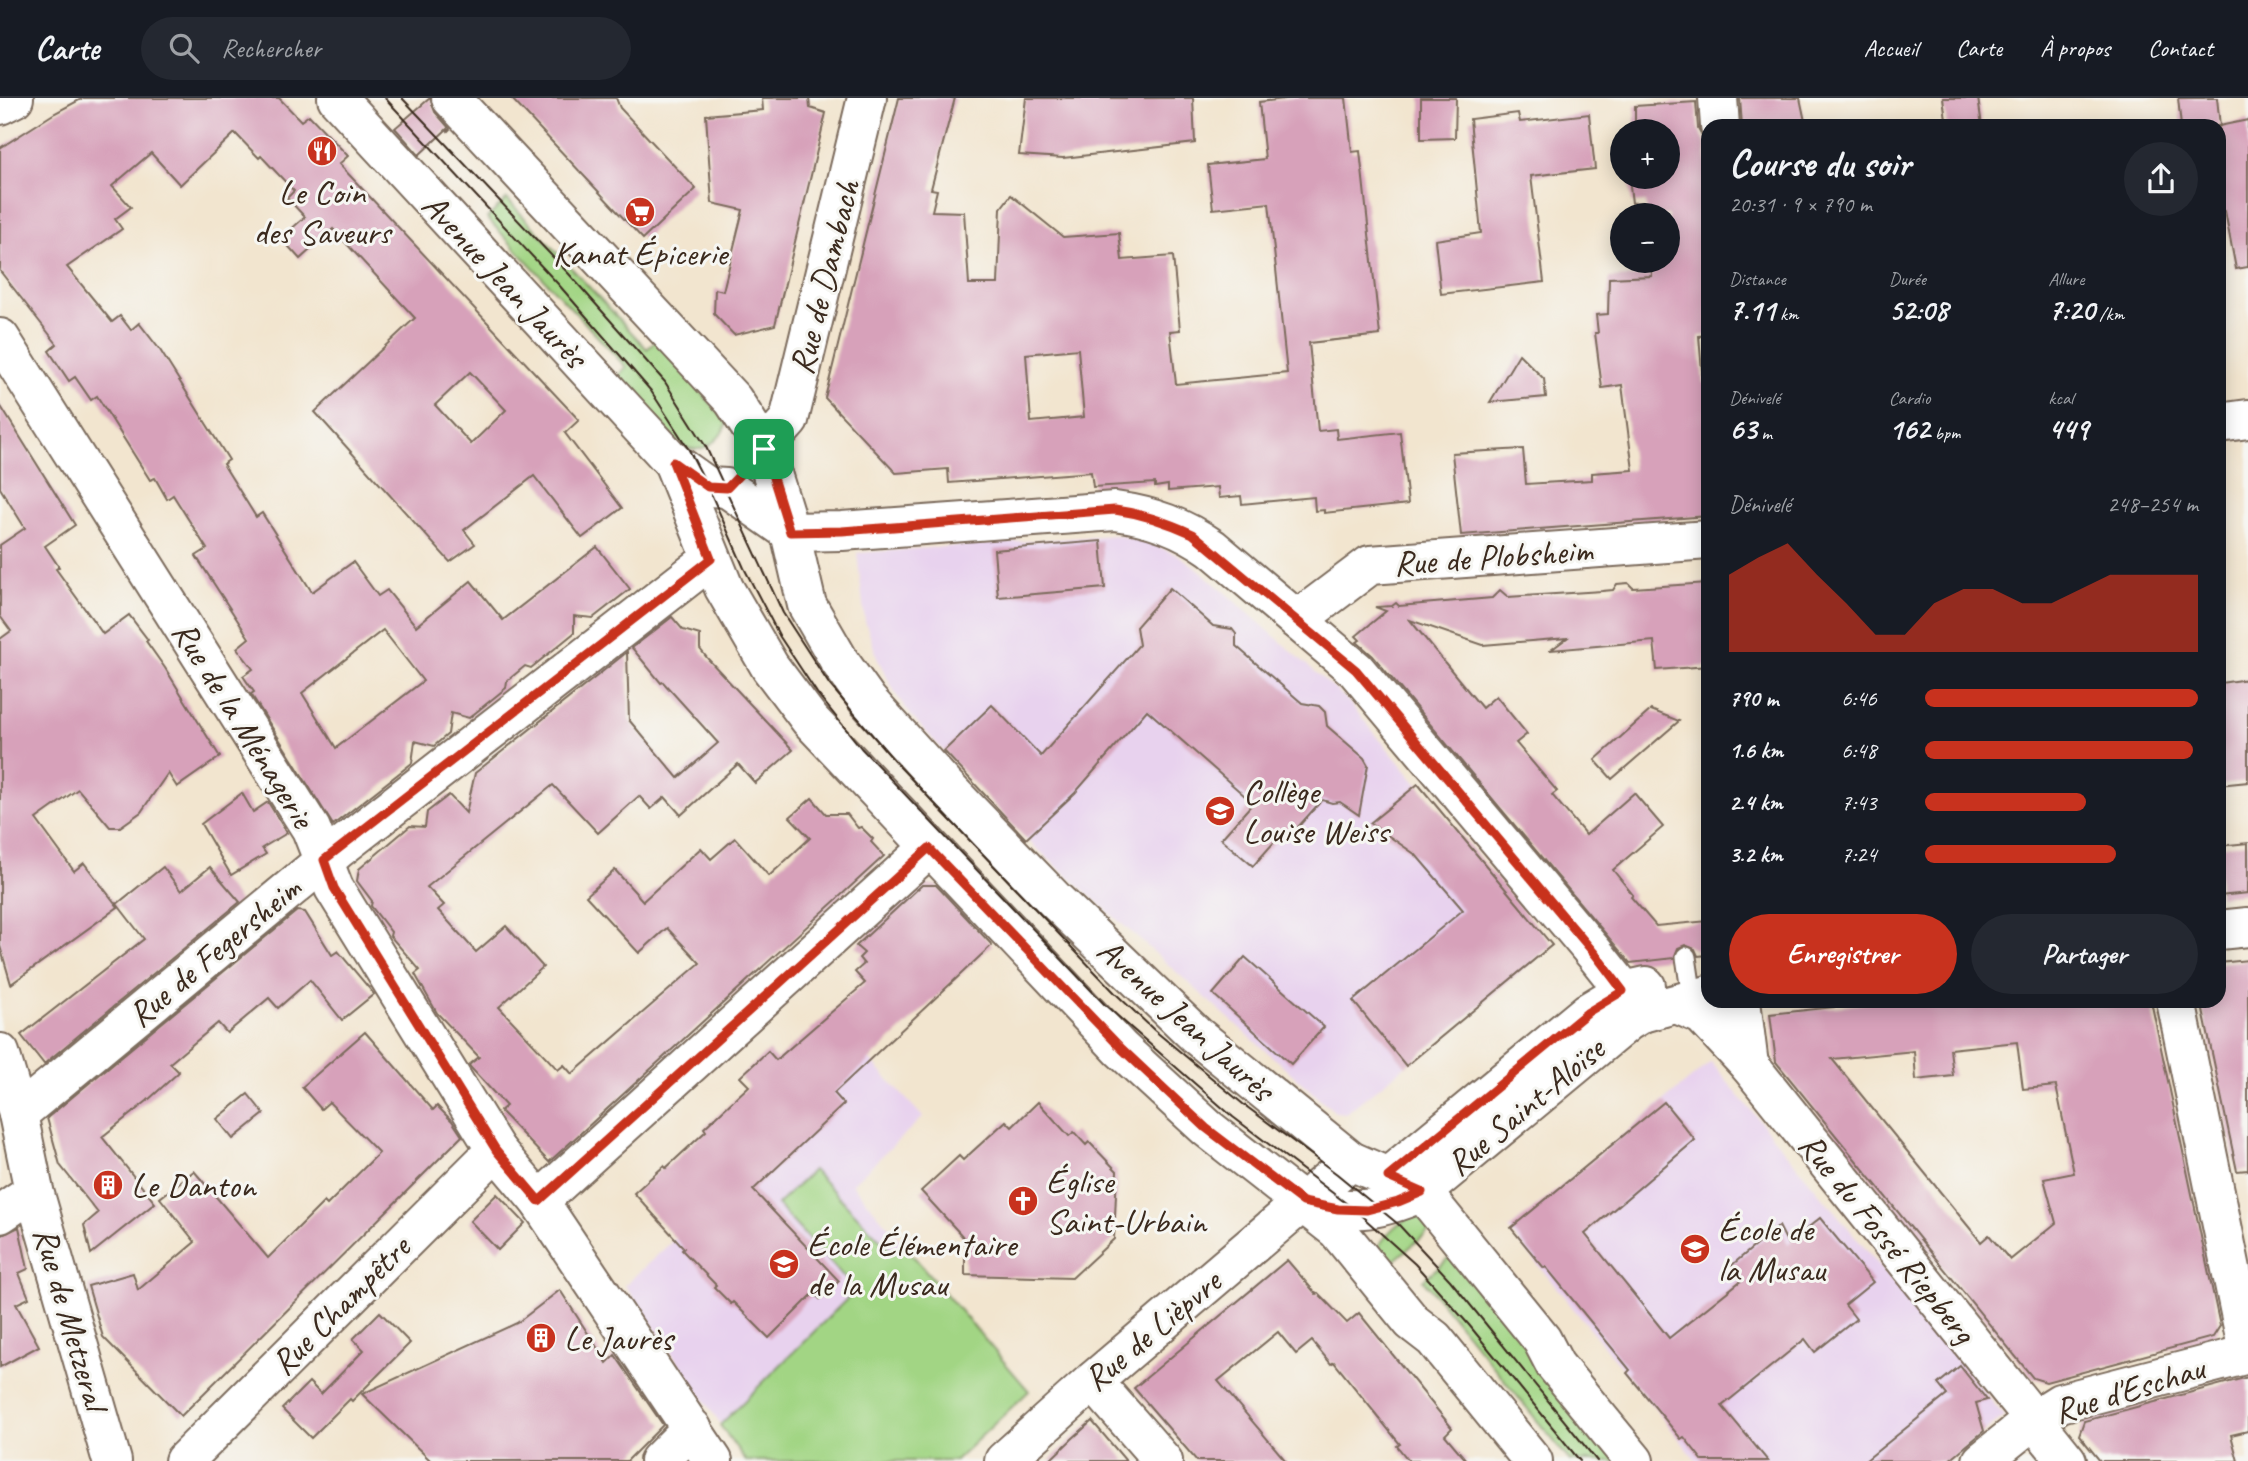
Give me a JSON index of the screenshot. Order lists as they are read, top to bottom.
{
  "streets": {
    "street": [
      "Rue de Dambach",
      "Avenue Jean Jaurès",
      "Rue de Plobsheim",
      "Rue de la Ménagerie",
      "Rue de Fegersheim",
      "Rue Saint-Aloïse",
      "Rue du Fossé Riepberg",
      "Rue Champêtre",
      "Rue de Metzeral",
      "Rue de Lièpvre",
      "Rue d'Eschau"
    ]
  },
  "crossings": [
    ["Rue de Dambach", "Avenue Jean Jaurès"],
    ["Avenue Jean Jaurès", "Rue de Fegersheim"],
    ["Avenue Jean Jaurès", "Rue Saint-Aloïse"],
    ["Avenue Jean Jaurès", "Rue de Lièpvre"],
    ["Rue de la Ménagerie", "Rue de Fegersheim"],
    ["Rue de la Ménagerie", "Rue Champêtre"],
    ["Rue de Fegersheim", "Rue de Metzeral"],
    ["Rue Saint-Aloïse", "Rue du Fossé Riepberg"],
    ["Rue Saint-Aloïse", "Rue de Lièpvre"],
    ["Rue du Fossé Riepberg", "Rue d'Eschau"]
  ],
  "places": {
    "restaurant": ["Le Coin des Saveurs"],
    "supermarket": ["Kanat Épicerie"],
    "school or university": ["Collège Louise Weiss", "École de la Musau", "École Élémentaire de la Musau"],
    "building": ["Le Danton", "Le Jaurès"],
    "church": ["Église Saint-Urbain"]
  },
  "page": {
    "header": "Carte",
    "search": "Rechercher",
    "nav": [
      "Accueil",
      "Carte",
      "À propos",
      "Contact"
    ],
    "map_buttons": ["+", "−"],
    "heading": ["Course du soir", "20:31 · 9 × 790 m"],
    "stats": [
      ["Distance", "7.11 km"],
      ["Durée", "52:08"],
      ["Allure", "7:20 /km"],
      ["Dénivelé", "63 m"],
      ["Cardio", "162 bpm"],
      ["kcal", "449"]
    ],
    "chart": ["Dénivelé", "248–254 m"],
    "list": [
      {
        "name": "790 m",
        "note": "6:46"
      },
      {
        "name": "1.6 km",
        "note": "6:48"
      },
      {
        "name": "2.4 km",
        "note": "7:43"
      },
      {
        "name": "3.2 km",
        "note": "7:24"
      }
    ],
    "buttons": ["Enregistrer", "Partager"]
  }
}
